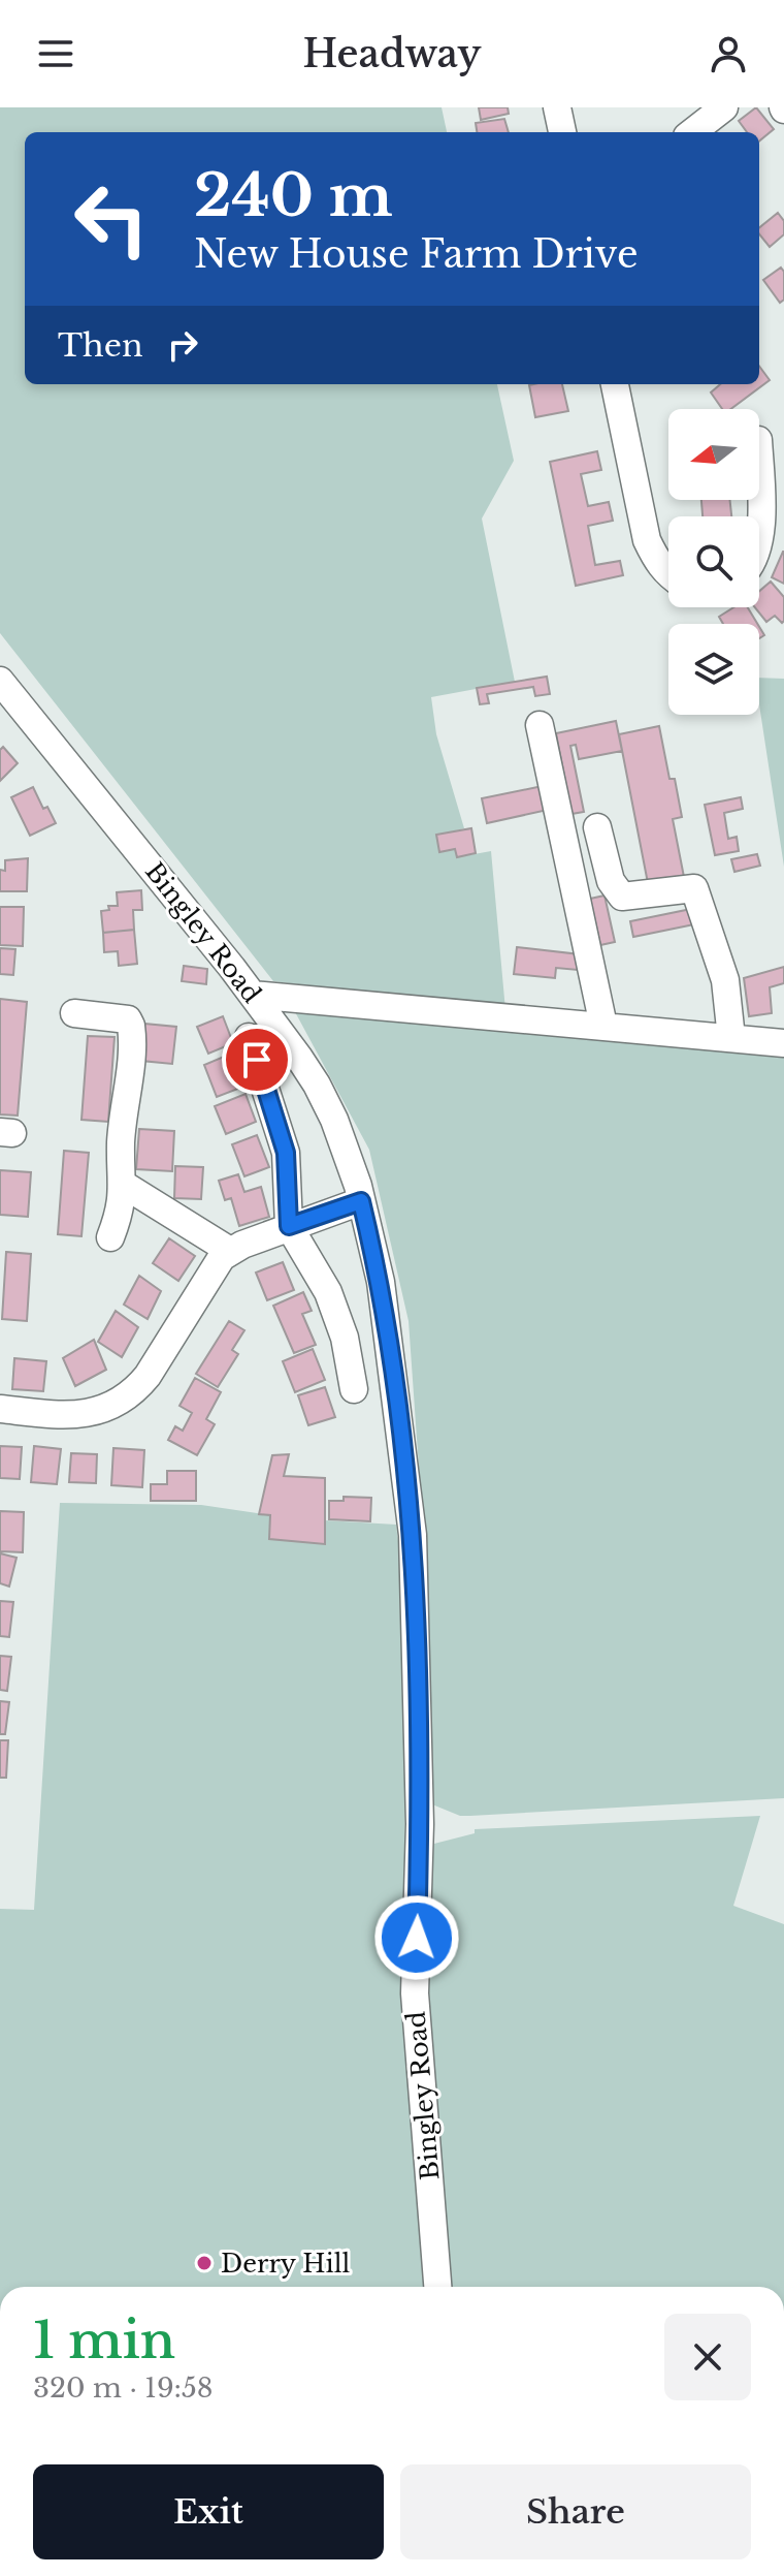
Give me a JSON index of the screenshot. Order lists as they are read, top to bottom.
{
  "streets": {
    "street": ["Bingley Road"]
  },
  "places": ["Derry Hill"],
  "north": "left",
  "page": {
    "header": "Headway",
    "turn": ["240 m", "New House Farm Drive"],
    "then": "Then",
    "heading": ["1 min", "320 m · 19:58"],
    "buttons": ["Exit", "Share"]
  }
}
